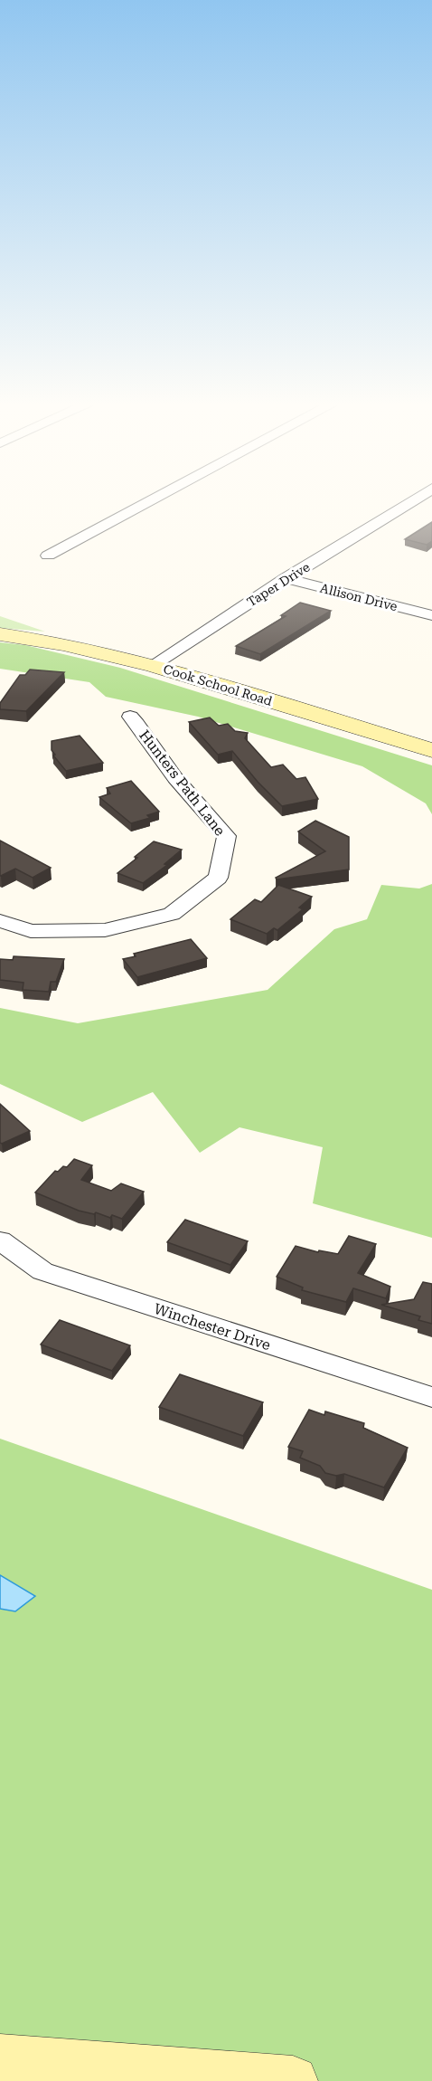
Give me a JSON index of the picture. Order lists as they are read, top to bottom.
{
  "streets": {
    "street": [
      "Taper Drive",
      "Allison Drive",
      "Cook School Road",
      "Hunters Path Lane",
      "Winchester Drive"
    ]
  },
  "crossings": [
    ["Taper Drive", "Allison Drive"],
    ["Taper Drive", "Cook School Road"]
  ]
}
